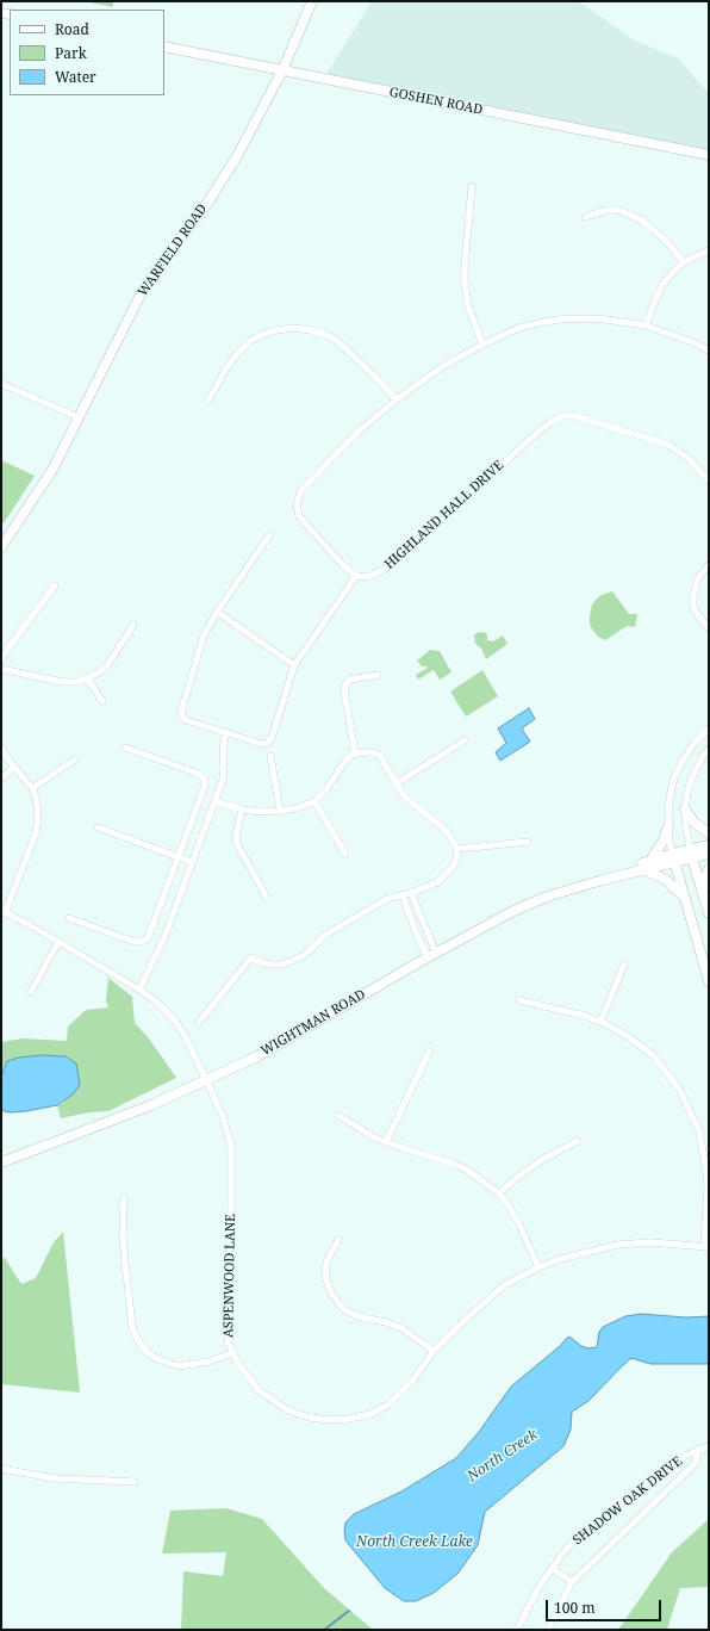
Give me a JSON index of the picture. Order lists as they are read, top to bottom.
{
  "streets": {
    "street": [
      "GOSHEN ROAD",
      "WARFIELD ROAD",
      "HIGHLAND HALL DRIVE",
      "WIGHTMAN ROAD",
      "ASPENWOOD LANE",
      "SHADOW OAK DRIVE"
    ]
  },
  "crossings": [
    ["GOSHEN ROAD", "WARFIELD ROAD"],
    ["WIGHTMAN ROAD", "ASPENWOOD LANE"]
  ],
  "water": ["North Creek", "North Creek Lake"],
  "legend": ["Road", "Park", "Water"],
  "scale_bar": "100 m"
}
